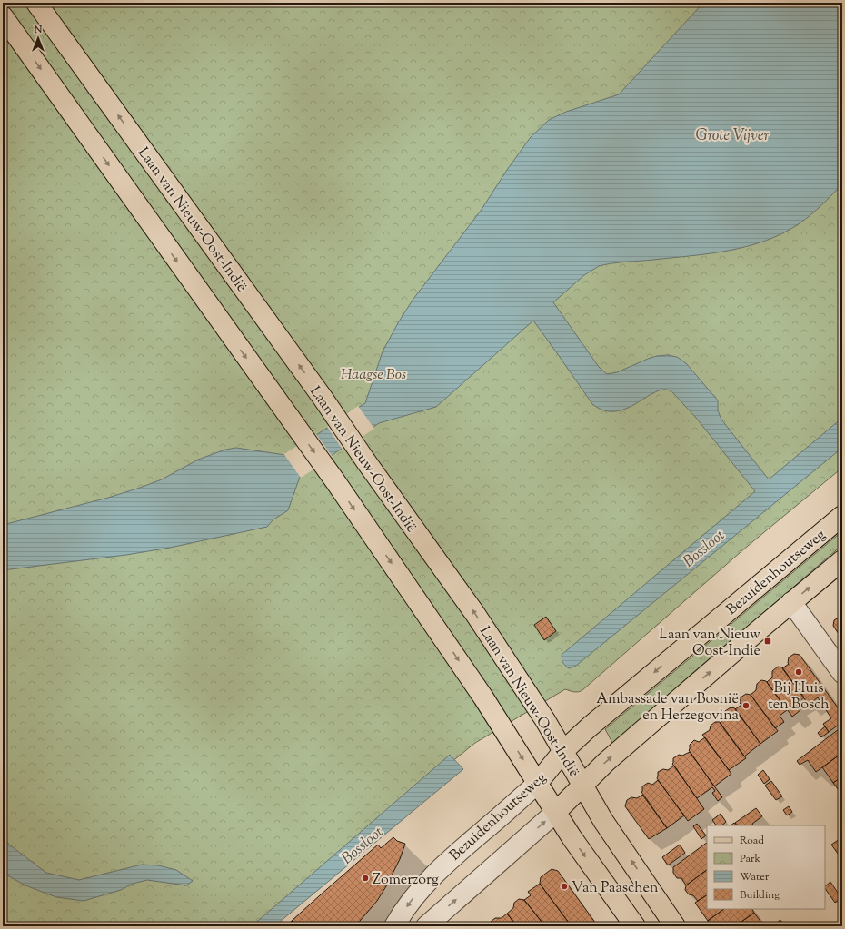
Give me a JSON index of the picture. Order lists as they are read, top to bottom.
{
  "streets": {
    "main road": ["Laan van Nieuw-Oost-Indië", "Bezuidenhoutseweg"]
  },
  "crossings": [
    ["Laan van Nieuw-Oost-Indië", "Bezuidenhoutseweg"]
  ],
  "water": ["Grote Vijver", "Bossloot"],
  "parks": ["Haagse Bos"],
  "places": {
    "transit": ["Laan van Nieuw Oost-Indie"],
    "other": [
      "Bij Huis ten Bosch",
      "Ambassade van Bosnië en Herzegovina",
      "Zomerzorg",
      "Van Paaschen"
    ]
  },
  "legend": [
    "Road",
    "Park",
    "Water",
    "Building"
  ],
  "north": "top"
}
